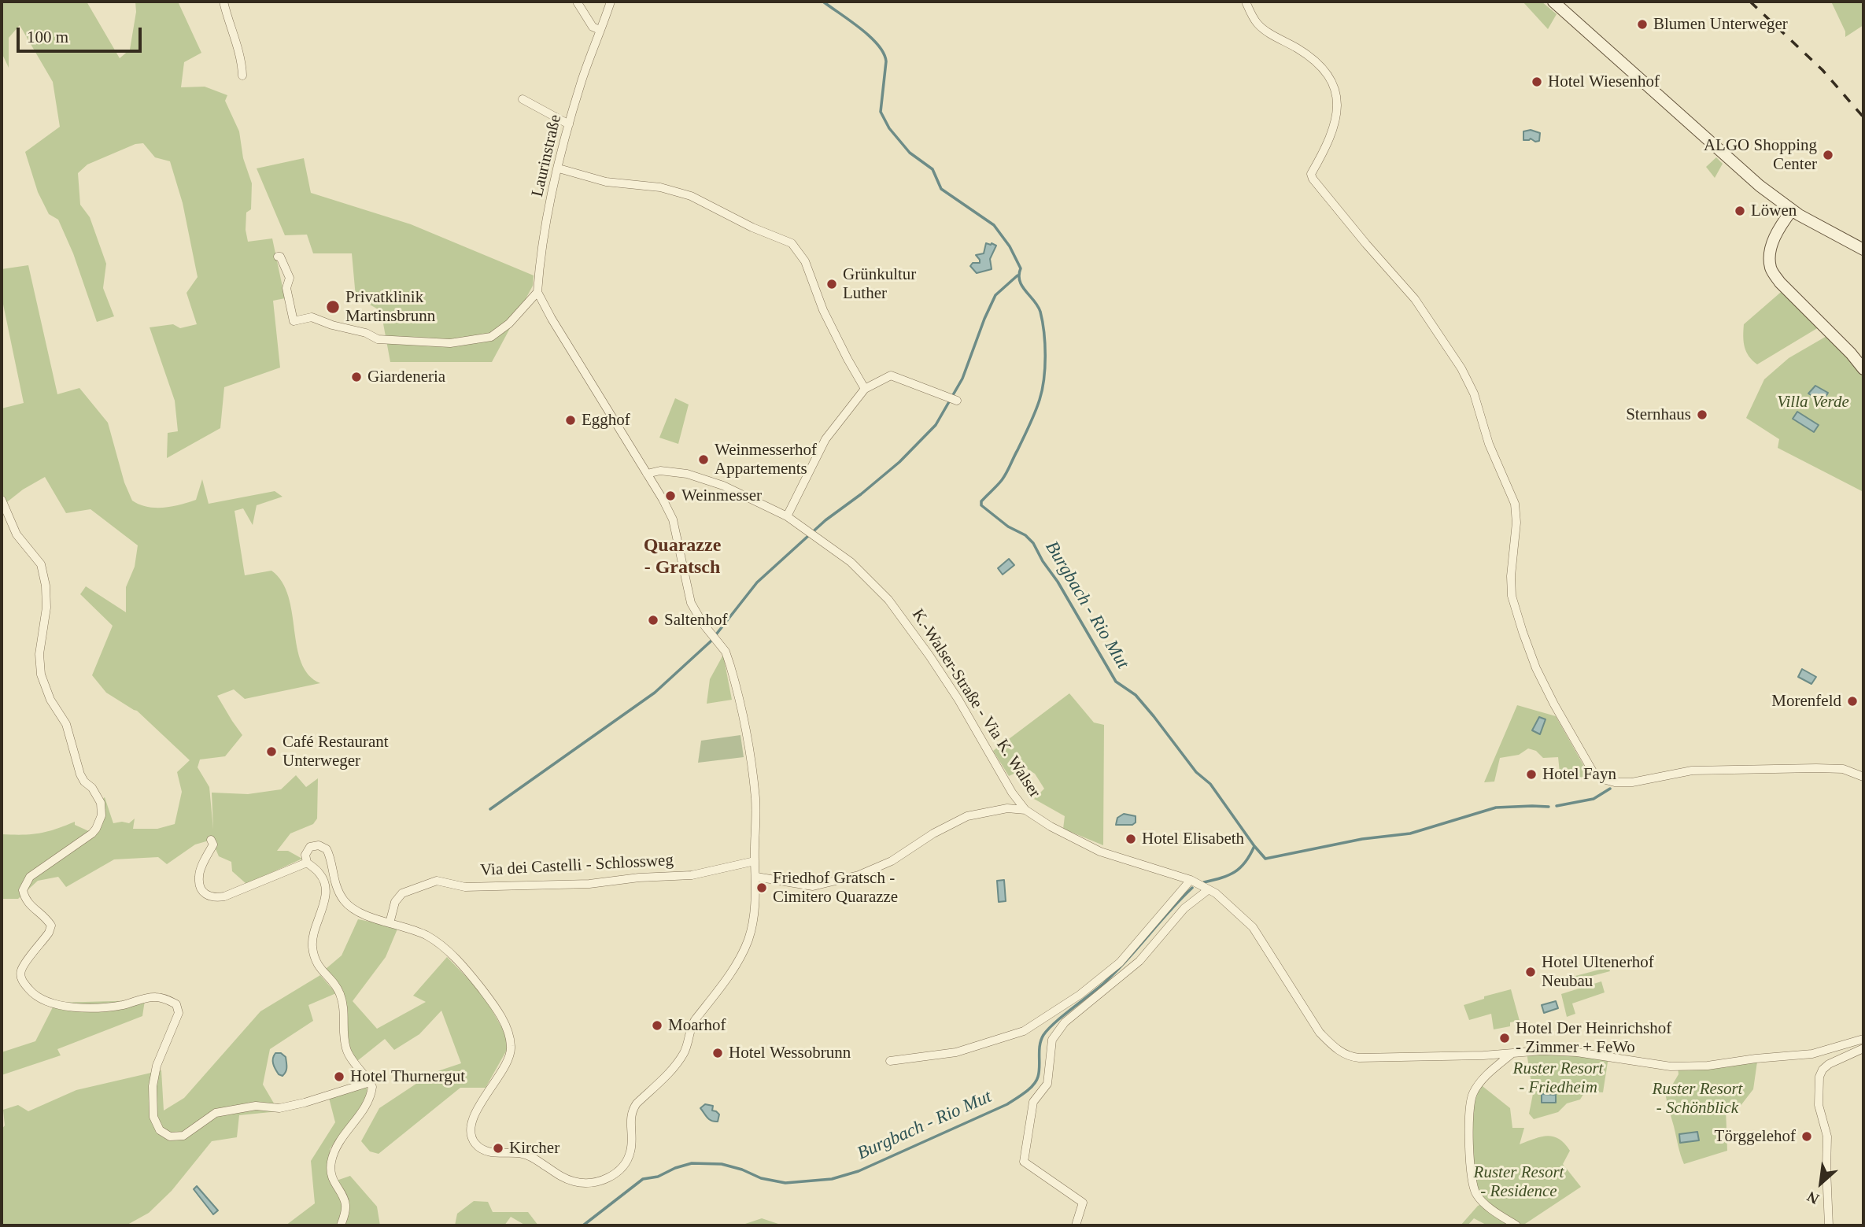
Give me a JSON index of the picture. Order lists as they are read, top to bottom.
{
  "streets": {
    "street": ["Laurinstraße", "K.-Walser-Straße - Via K. Walser", "Via dei Castelli - Schlossweg"]
  },
  "districts": ["Quarazze - Gratsch"],
  "water": ["Burgbach - Rio Mut"],
  "parks": [
    "Villa Verde",
    "Ruster Resort - Friedheim",
    "Ruster Resort - Schönblick",
    "Ruster Resort - Residence"
  ],
  "places": [
    "Blumen Unterweger",
    "Hotel Wiesenhof",
    "ALGO Shopping Center",
    "Löwen",
    "Grünkultur Luther",
    "Privatklinik Martinsbrunn",
    "Giardeneria",
    "Sternhaus",
    "Egghof",
    "Weinmesserhof Appartements",
    "Weinmesser",
    "Saltenhof",
    "Morenfeld",
    "Café Restaurant Unterweger",
    "Hotel Fayn",
    "Hotel Elisabeth",
    "Friedhof Gratsch - Cimitero Quarazze",
    "Hotel Ultenerhof Neubau",
    "Moarhof",
    "Hotel Der Heinrichshof - Zimmer + FeWo",
    "Hotel Wessobrunn",
    "Hotel Thurnergut",
    "Törggelehof",
    "Kircher"
  ],
  "scale_bar": "100 m",
  "north": "bottom left"
}
